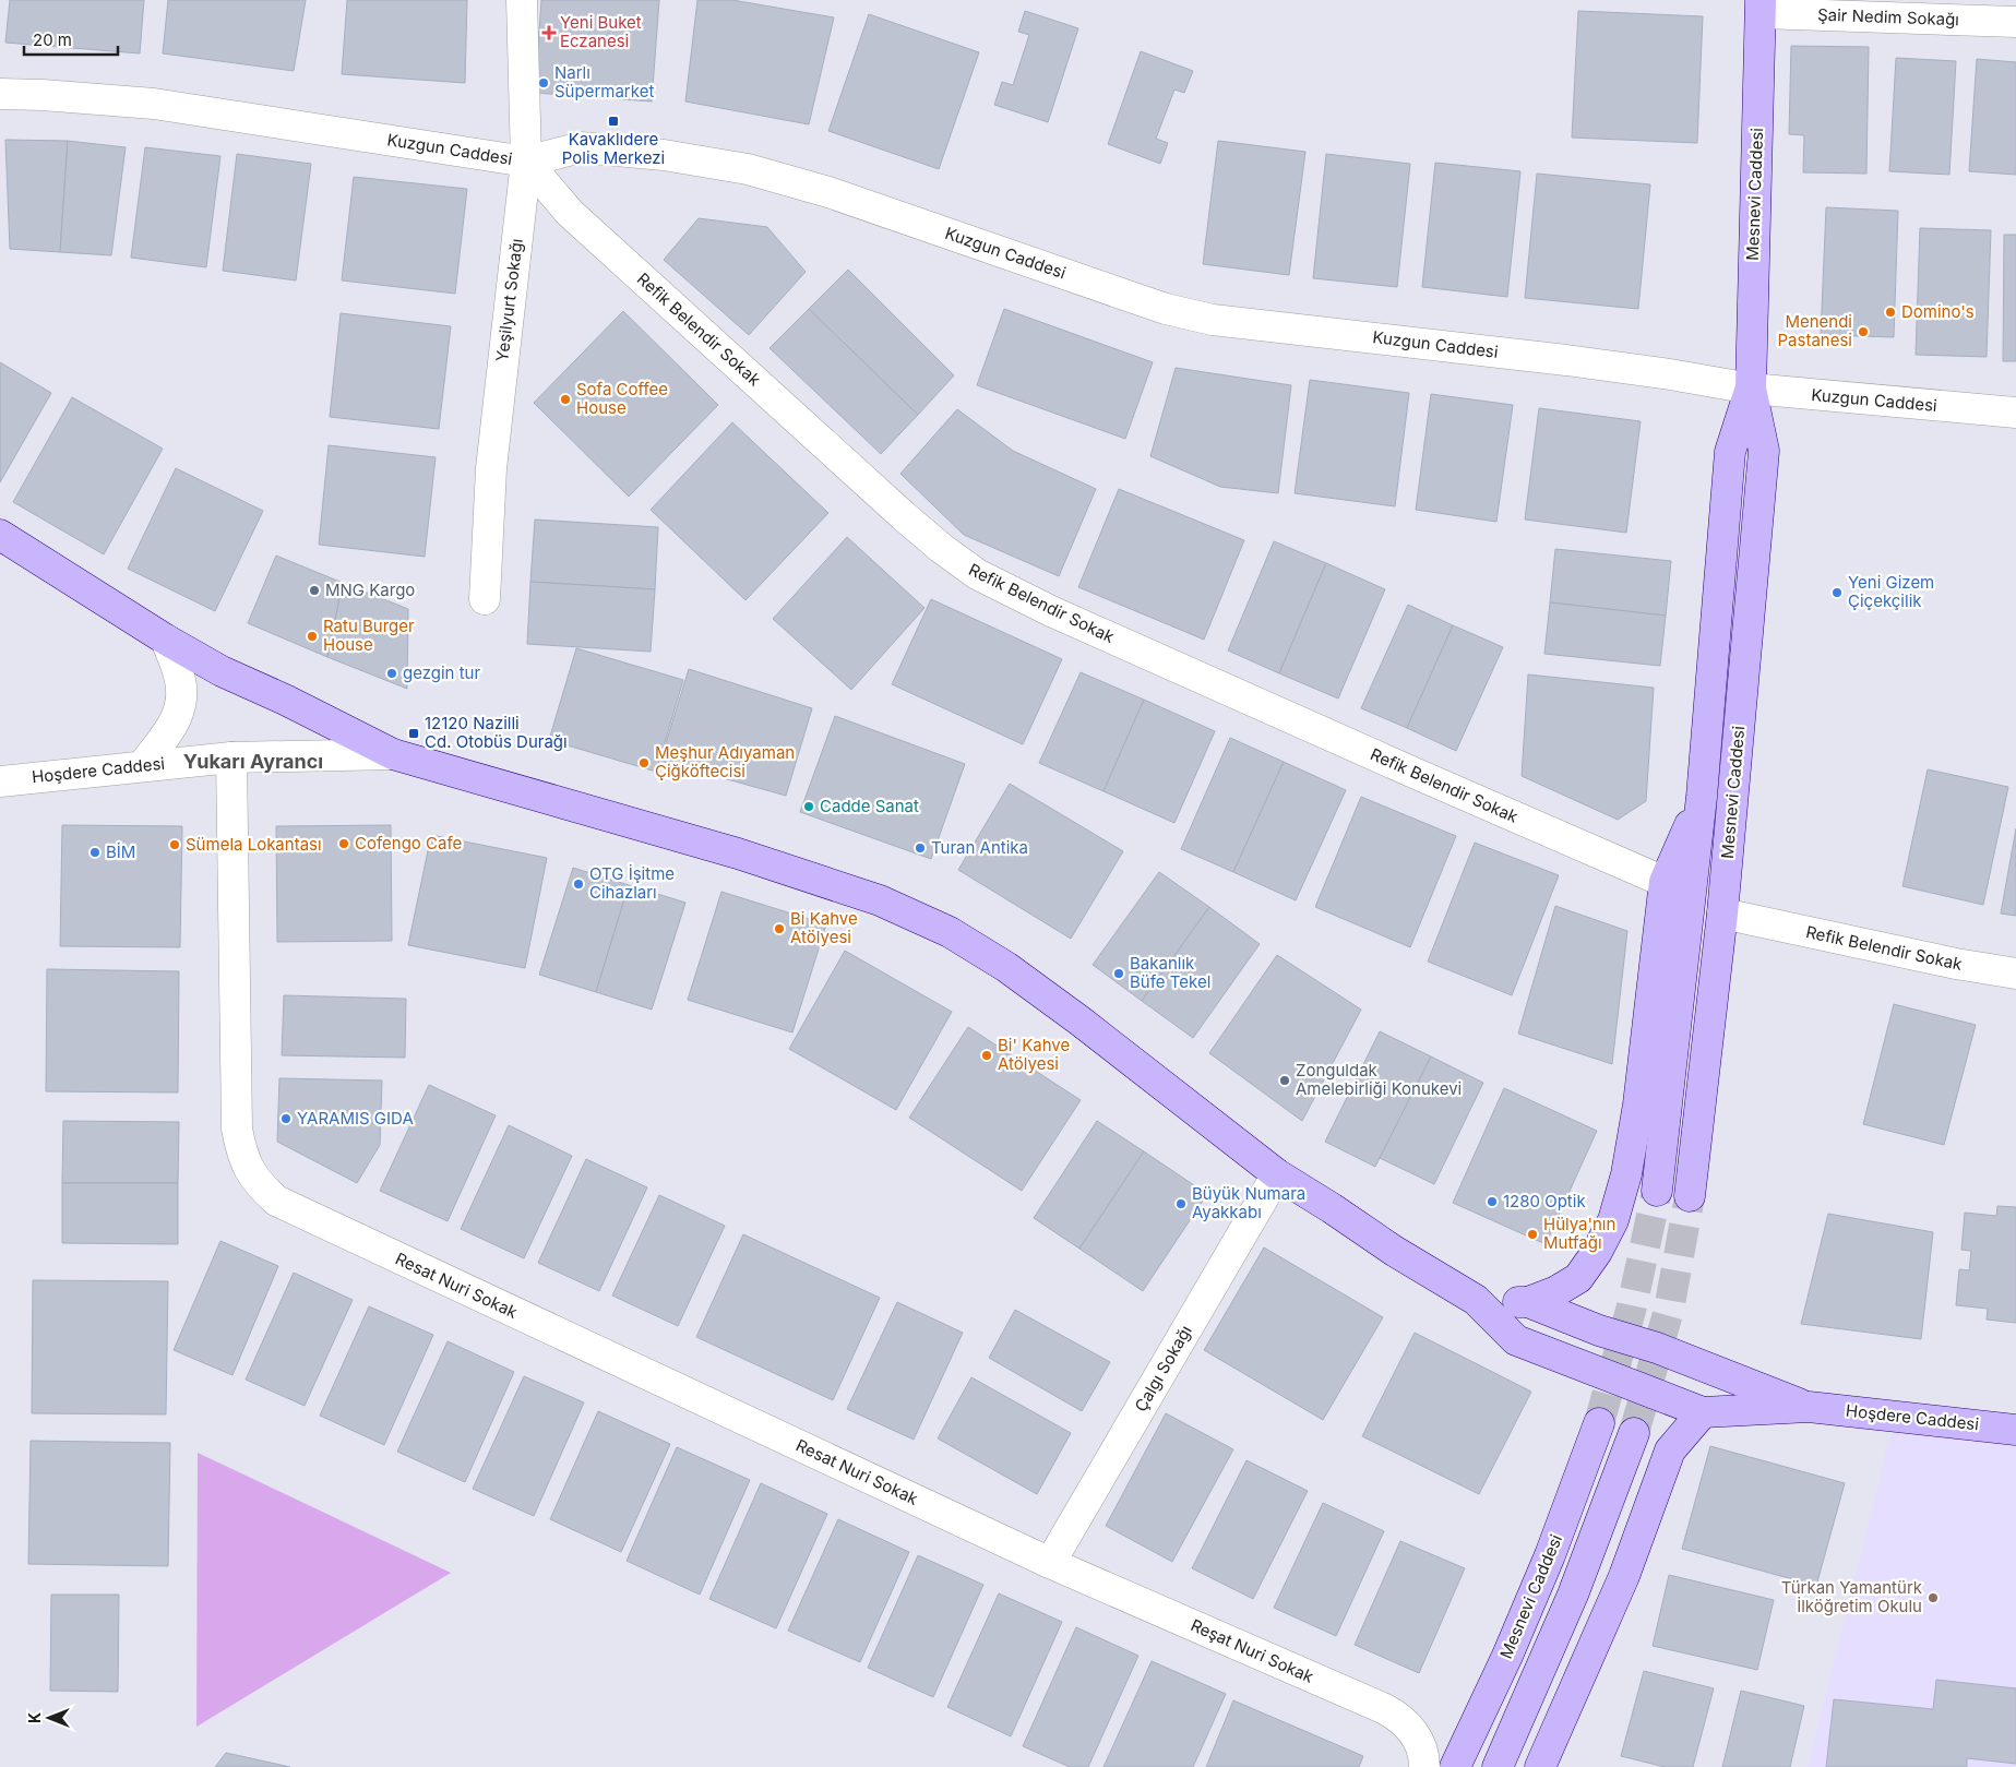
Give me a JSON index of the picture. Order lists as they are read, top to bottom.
{
  "streets": {
    "main road": ["Mesnevi Caddesi", "Hoşdere Caddesi"],
    "street": [
      "Şair Nedim Sokağı",
      "Kuzgun Caddesi",
      "Yeşilyurt Sokağı",
      "Refik Belendir Sokak",
      "Resat Nuri Sokak",
      "Çalgı Sokağı",
      "Reşat Nuri Sokak"
    ]
  },
  "crossings": [
    ["Şair Nedim Sokağı", "Mesnevi Caddesi"],
    ["Kuzgun Caddesi", "Mesnevi Caddesi"],
    ["Kuzgun Caddesi", "Yeşilyurt Sokağı"],
    ["Kuzgun Caddesi", "Refik Belendir Sokak"],
    ["Mesnevi Caddesi", "Refik Belendir Sokak"],
    ["Yeşilyurt Sokağı", "Refik Belendir Sokak"],
    ["Hoşdere Caddesi", "Resat Nuri Sokak"],
    ["Resat Nuri Sokak", "Çalgı Sokağı"],
    ["Resat Nuri Sokak", "Reşat Nuri Sokak"],
    ["Çalgı Sokağı", "Reşat Nuri Sokak"]
  ],
  "districts": ["Yukarı Ayrancı"],
  "places": {
    "health": ["Yeni Buket Eczanesi"],
    "other": [
      "Narlı Süpermarket",
      "Domino's",
      "Menendi Pastanesi",
      "Sofa Coffee House",
      "MNG Kargo",
      "Yeni Gizem Çiçekçilik",
      "Ratu Burger House",
      "gezgin tur",
      "Meşhur Adıyaman Çiğköftecisi",
      "Cadde Sanat",
      "Cofengo Cafe",
      "Sümela Lokantası",
      "Turan Antika",
      "BİM",
      "OTG İşitme Cihazları",
      "Bi Kahve Atölyesi",
      "Bakanlık Büfe Tekel",
      "Bi' Kahve Atölyesi",
      "Zonguldak Amelebirliği Konukevi",
      "YARAMIS GIDA",
      "1280 Optik",
      "Büyük Numara Ayakkabı",
      "Hülya'nın Mutfağı",
      "Türkan Yamantürk İlköğretim Okulu"
    ],
    "transit": ["Kavaklıdere Polis Merkezi", "12120 Nazilli Cd. Otobüs Durağı"]
  },
  "scale_bar": "20 m",
  "north": "left"
}
